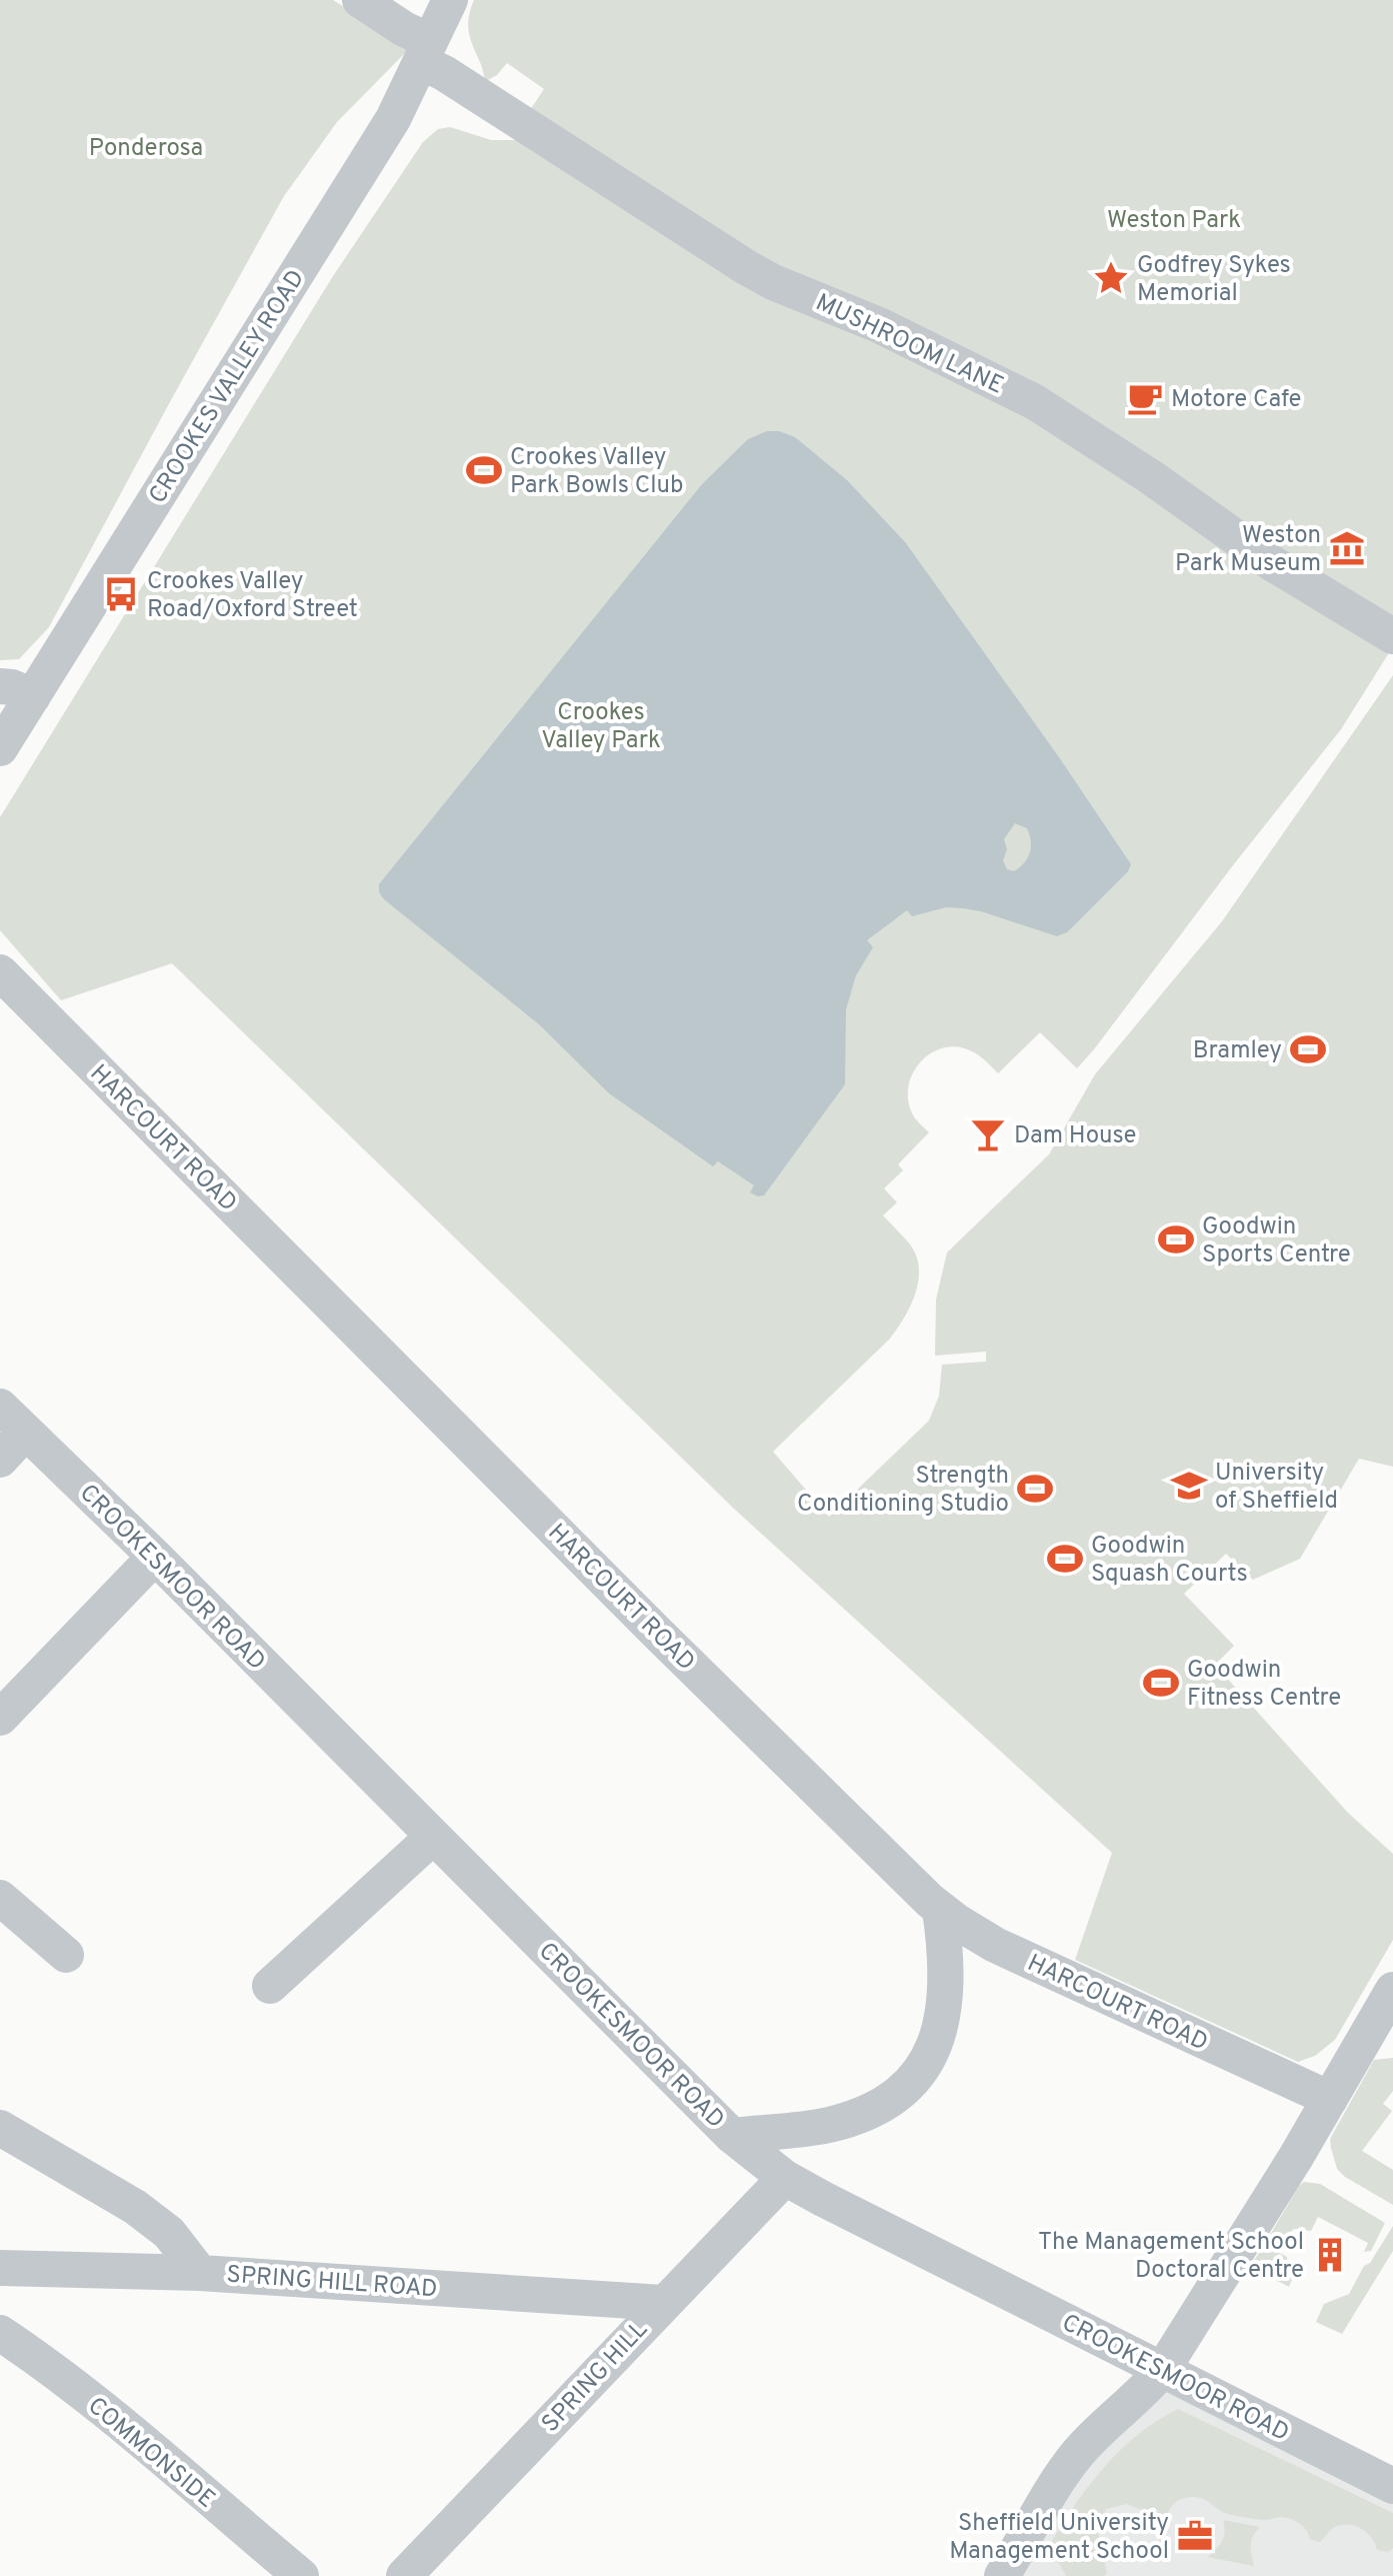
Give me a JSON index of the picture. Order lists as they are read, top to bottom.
{
  "streets": {
    "street": [
      "MUSHROOM LANE",
      "CROOKES VALLEY ROAD",
      "HARCOURT ROAD",
      "CROOKESMOOR ROAD",
      "SPRING HILL ROAD",
      "SPRING HILL",
      "COMMONSIDE"
    ]
  },
  "crossings": [
    ["MUSHROOM LANE", "CROOKES VALLEY ROAD"],
    ["CROOKESMOOR ROAD", "SPRING HILL"],
    ["SPRING HILL ROAD", "SPRING HILL"]
  ],
  "parks": ["Ponderosa", "Weston Park", "Crookes Valley Park"],
  "places": {
    "place": ["Godfrey Sykes Memorial"],
    "cafe": ["Motore Cafe"],
    "sports": [
      "Crookes Valley Park Bowls Club",
      "Bramley",
      "Goodwin Sports Centre",
      "Strength Conditioning Studio",
      "Goodwin Squash Courts",
      "Goodwin Fitness Centre"
    ],
    "museum": ["Weston Park Museum"],
    "bus stop": ["Crookes Valley Road/Oxford Street"],
    "bar": ["Dam House"],
    "school or university": ["University of Sheffield"],
    "building": ["The Management School Doctoral Centre"],
    "office": ["Sheffield University Management School"]
  }
}
